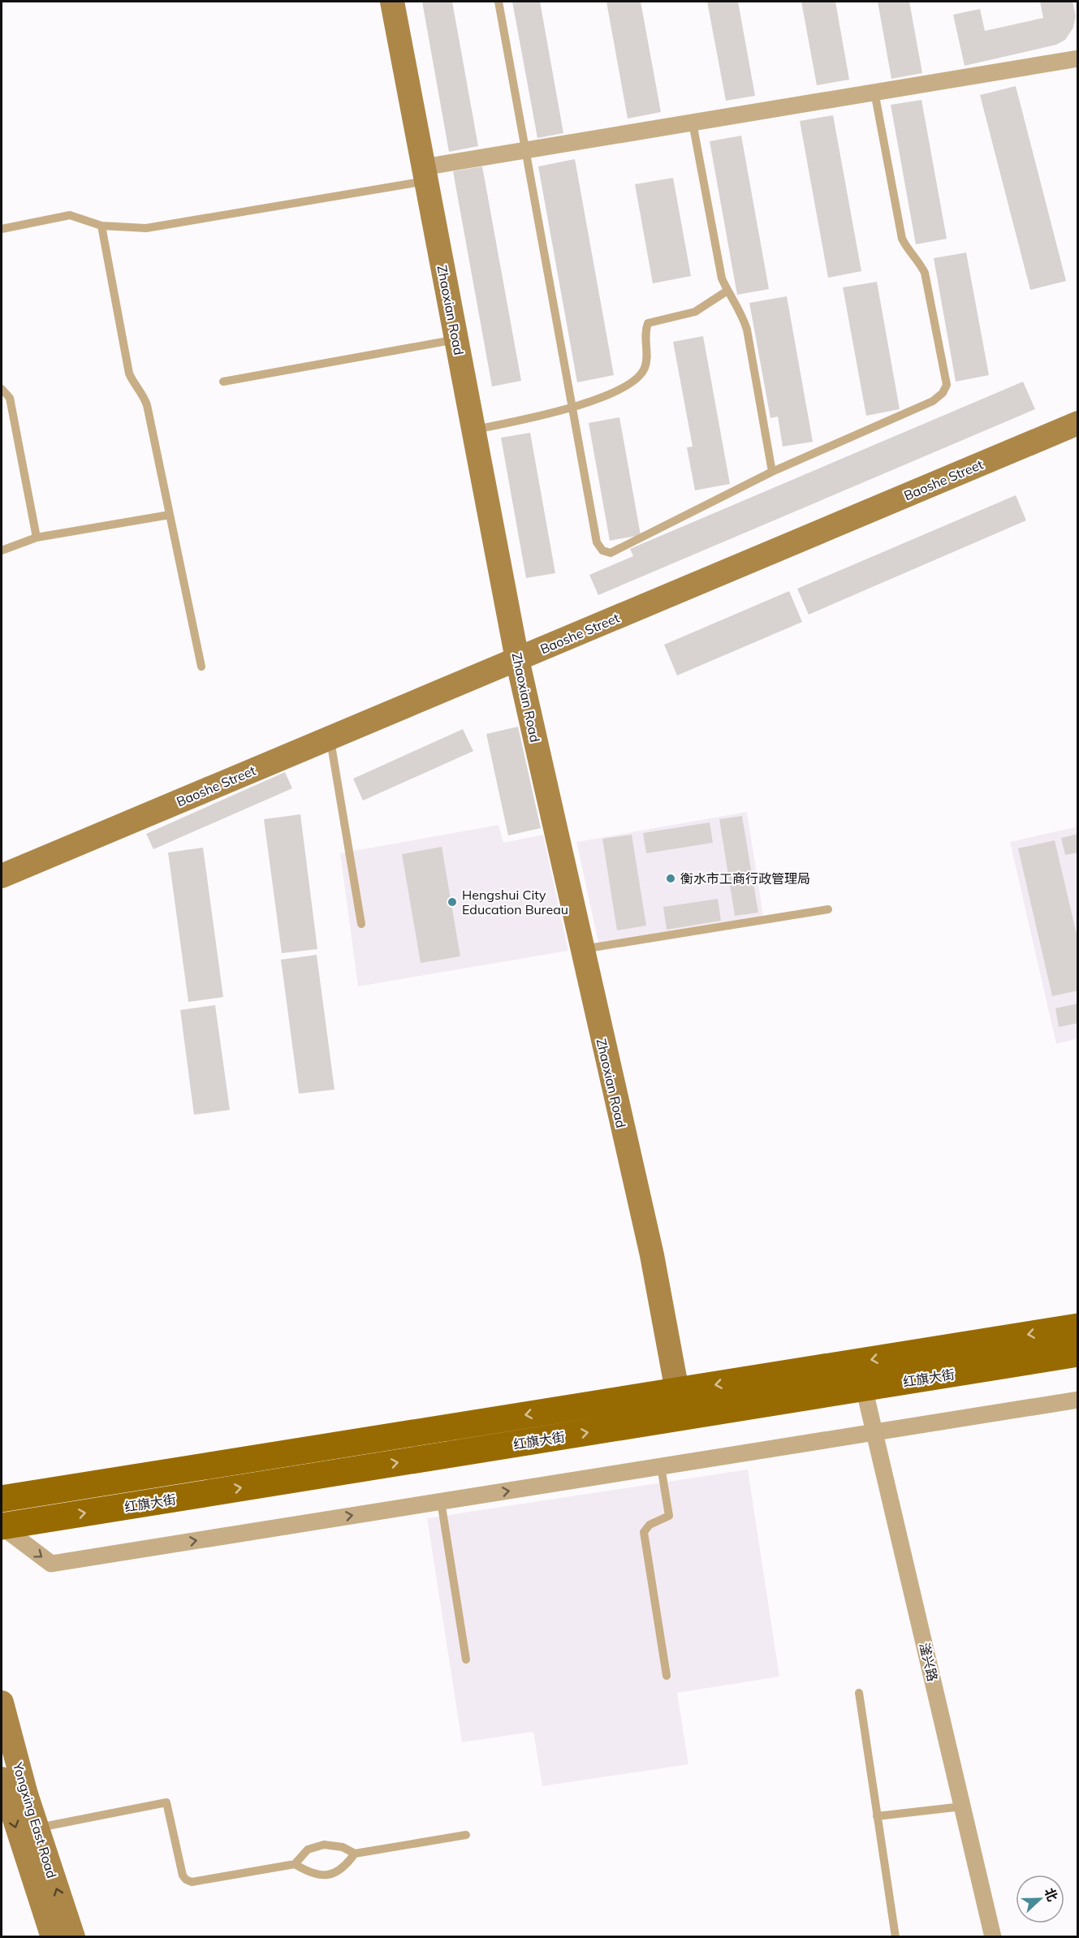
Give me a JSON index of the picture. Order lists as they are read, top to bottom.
{
  "streets": {
    "main road": ["红旗大街"],
    "street": [
      "Zhaoxian Road",
      "Baoshe Street",
      "滏兴路",
      "Yongxing East Road"
    ]
  },
  "crossings": [
    ["Zhaoxian Road", "Baoshe Street"],
    ["Zhaoxian Road", "红旗大街"],
    ["红旗大街", "滏兴路"]
  ],
  "places": ["衡水市工商行政管理局", "Hengshui City Education Bureau"],
  "north": "right"
}
